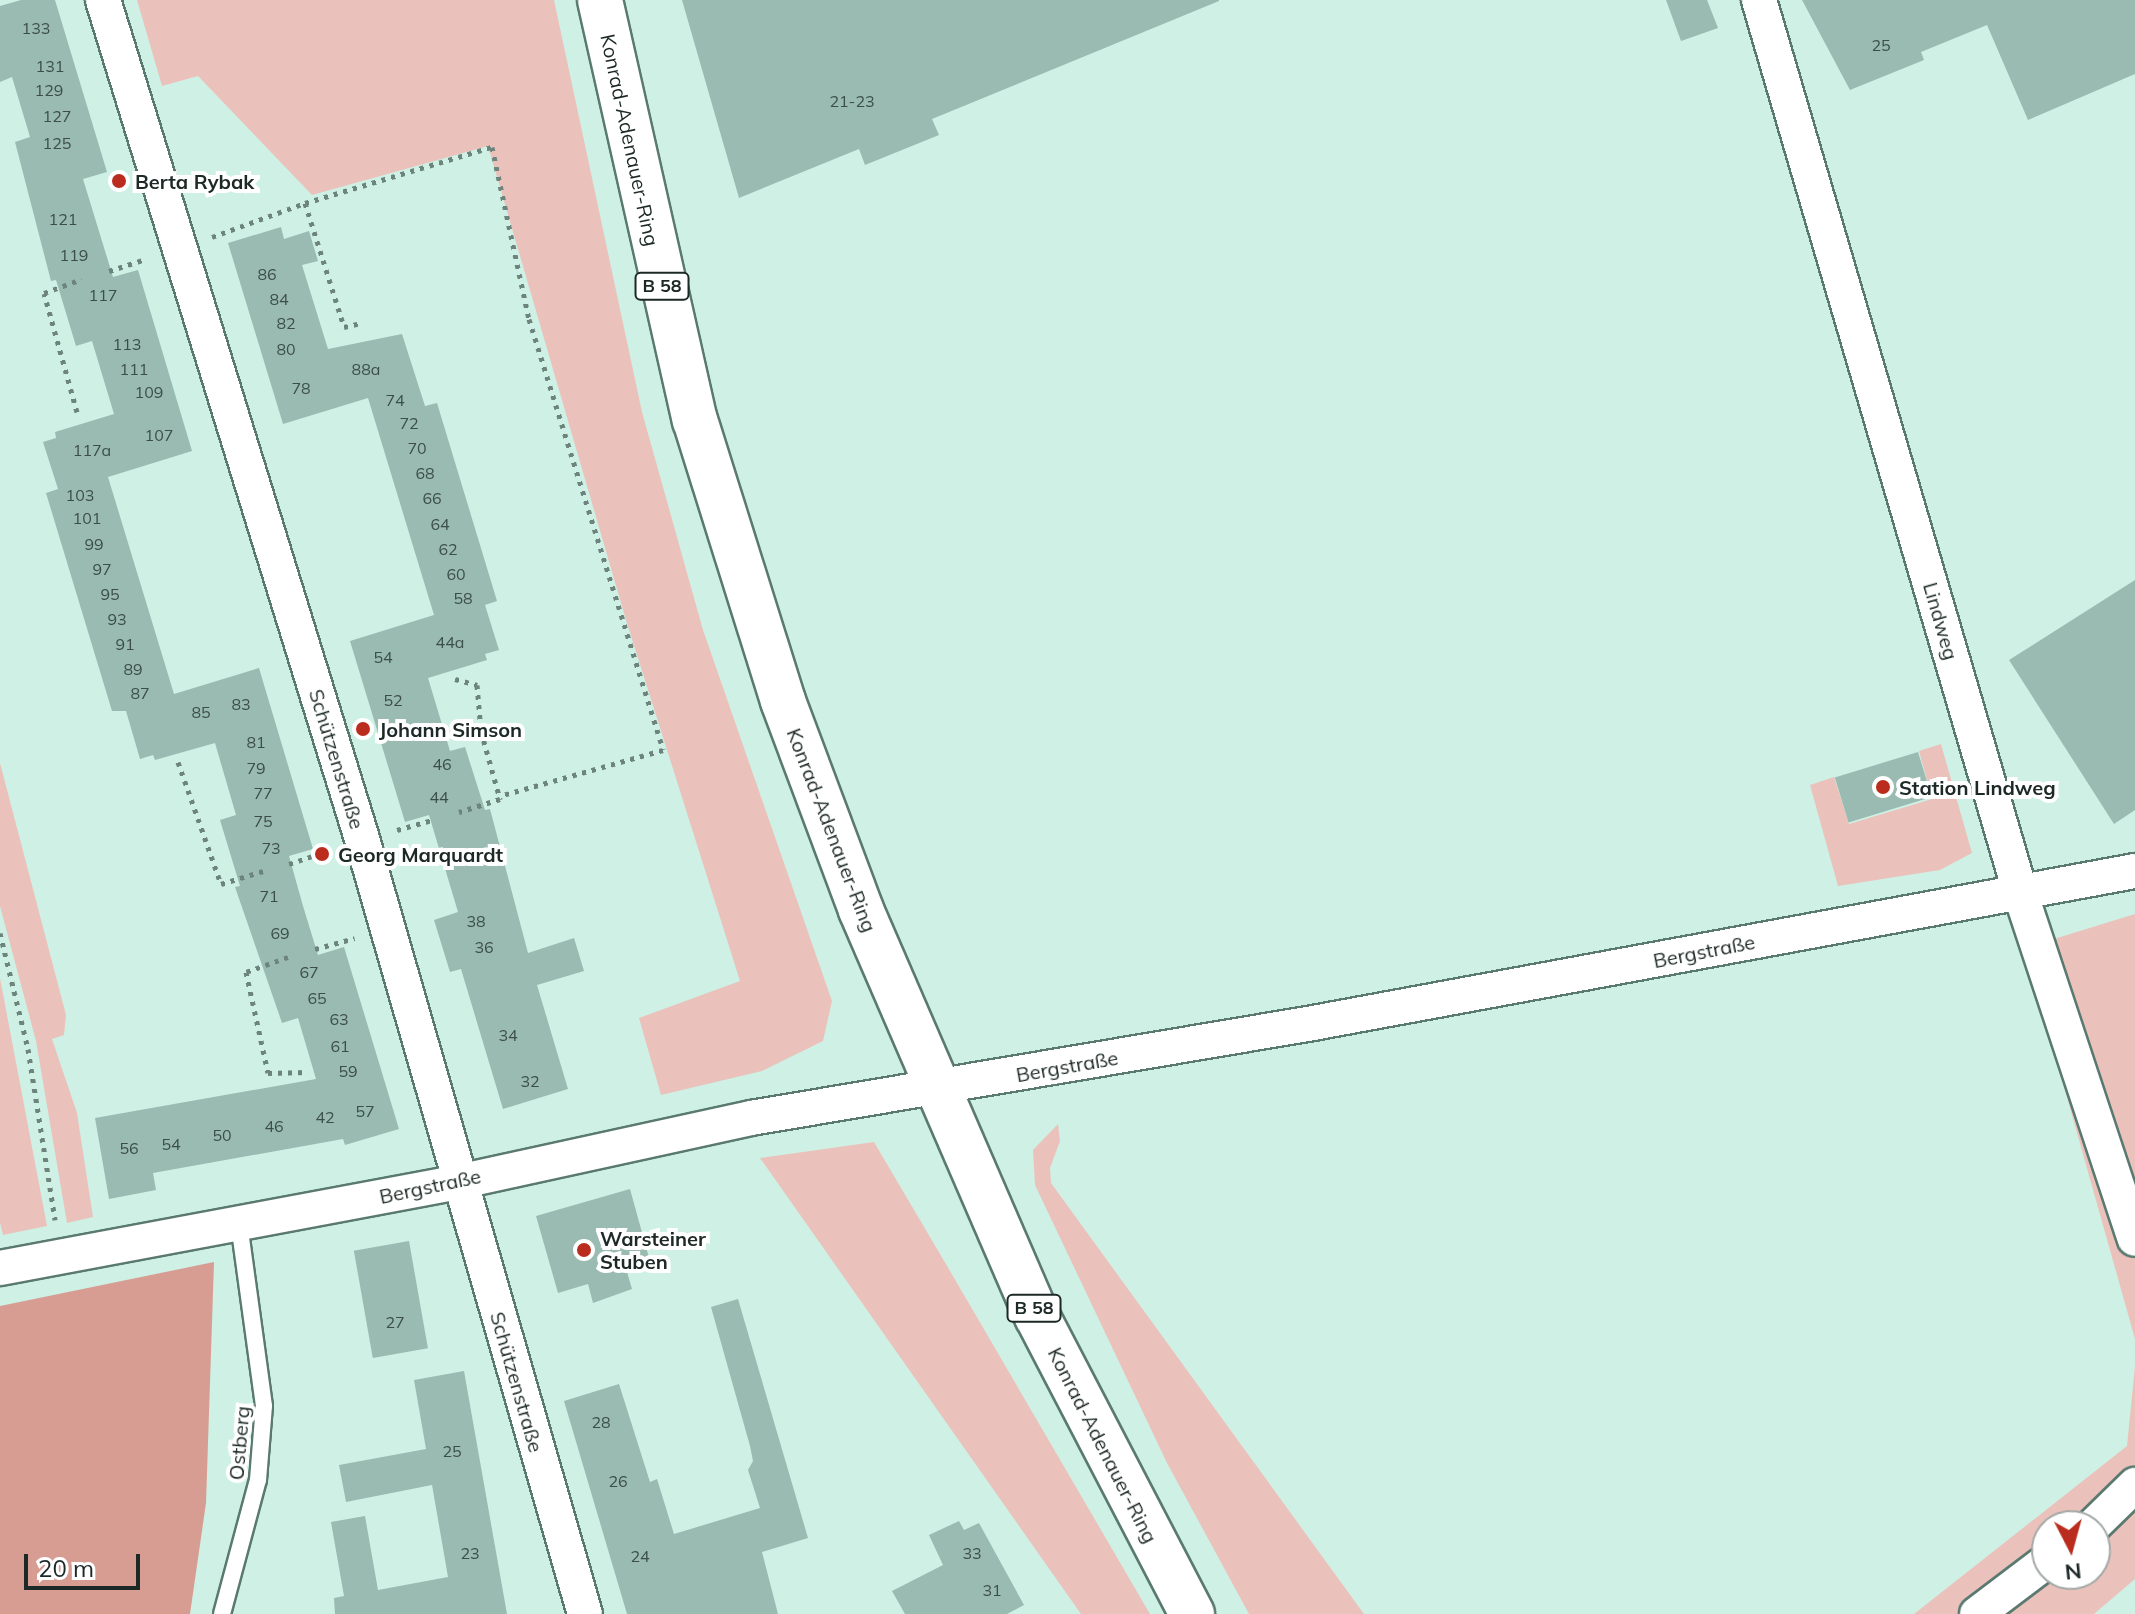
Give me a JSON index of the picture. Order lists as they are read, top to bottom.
{
  "streets": {
    "main road": ["Konrad-Adenauer-Ring", "B 58"],
    "street": ["Lindweg", "Schützenstraße", "Bergstraße"],
    "lane": ["Ostberg"]
  },
  "crossings": [
    ["Konrad-Adenauer-Ring", "Bergstraße"],
    ["Lindweg", "Bergstraße"],
    ["Schützenstraße", "Bergstraße"],
    ["Bergstraße", "Ostberg"]
  ],
  "places": [
    "Berta Rybak",
    "Johann Simson",
    "Station Lindweg",
    "Georg Marquardt",
    "Warsteiner Stuben"
  ],
  "house_numbers": [
    "133",
    "25",
    "131",
    "129",
    "21-23",
    "127",
    "125",
    "121",
    "119",
    "86",
    "117",
    "84",
    "82",
    "113",
    "80",
    "111",
    "88a",
    "78",
    "109",
    "74",
    "72",
    "107",
    "70",
    "117a",
    "68",
    "103",
    "66",
    "101",
    "64",
    "99",
    "62",
    "97",
    "60",
    "95",
    "58",
    "93",
    "44a",
    "91",
    "54",
    "89",
    "87",
    "52",
    "83",
    "85",
    "81",
    "46",
    "79",
    "77",
    "44",
    "75",
    "73",
    "71",
    "38",
    "69",
    "36",
    "67",
    "65",
    "63",
    "34",
    "61",
    "59",
    "32",
    "57",
    "42",
    "46",
    "50",
    "54",
    "56",
    "27",
    "28",
    "25",
    "26",
    "23",
    "33",
    "24",
    "31"
  ],
  "scale_bar": "20 m",
  "north": "bottom"
}
